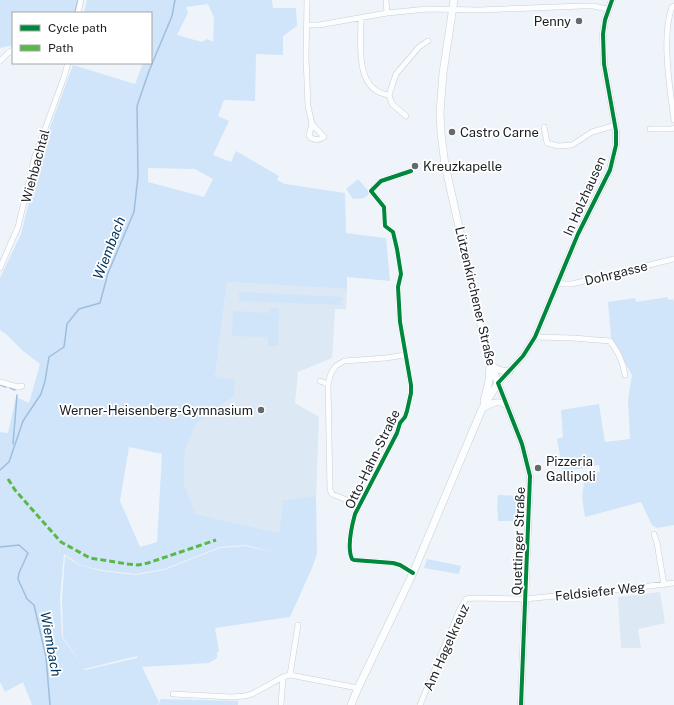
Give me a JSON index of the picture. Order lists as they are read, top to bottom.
{
  "streets": {
    "main road": ["Lützenkirchener Straße"],
    "street": [
      "Wiehbachtal",
      "In Holzhausen",
      "Dohrgasse",
      "Otto-Hahn-Straße",
      "Quettinger Straße",
      "Feldsiefer Weg",
      "Am Hagelkreuz"
    ]
  },
  "crossings": [
    ["In Holzhausen", "Dohrgasse"],
    ["In Holzhausen", "Lützenkirchener Straße"],
    ["In Holzhausen", "Quettinger Straße"],
    ["Lützenkirchener Straße", "Otto-Hahn-Straße"],
    ["Lützenkirchener Straße", "Quettinger Straße"],
    ["Quettinger Straße", "Feldsiefer Weg"],
    ["Quettinger Straße", "Am Hagelkreuz"],
    ["Feldsiefer Weg", "Am Hagelkreuz"]
  ],
  "water": ["Wiembach"],
  "places": [
    "Penny",
    "Castro Carne",
    "Kreuzkapelle",
    "Werner-Heisenberg-Gymnasium",
    "Pizzeria Gallipoli"
  ],
  "legend": ["Cycle path", "Path"]
}
